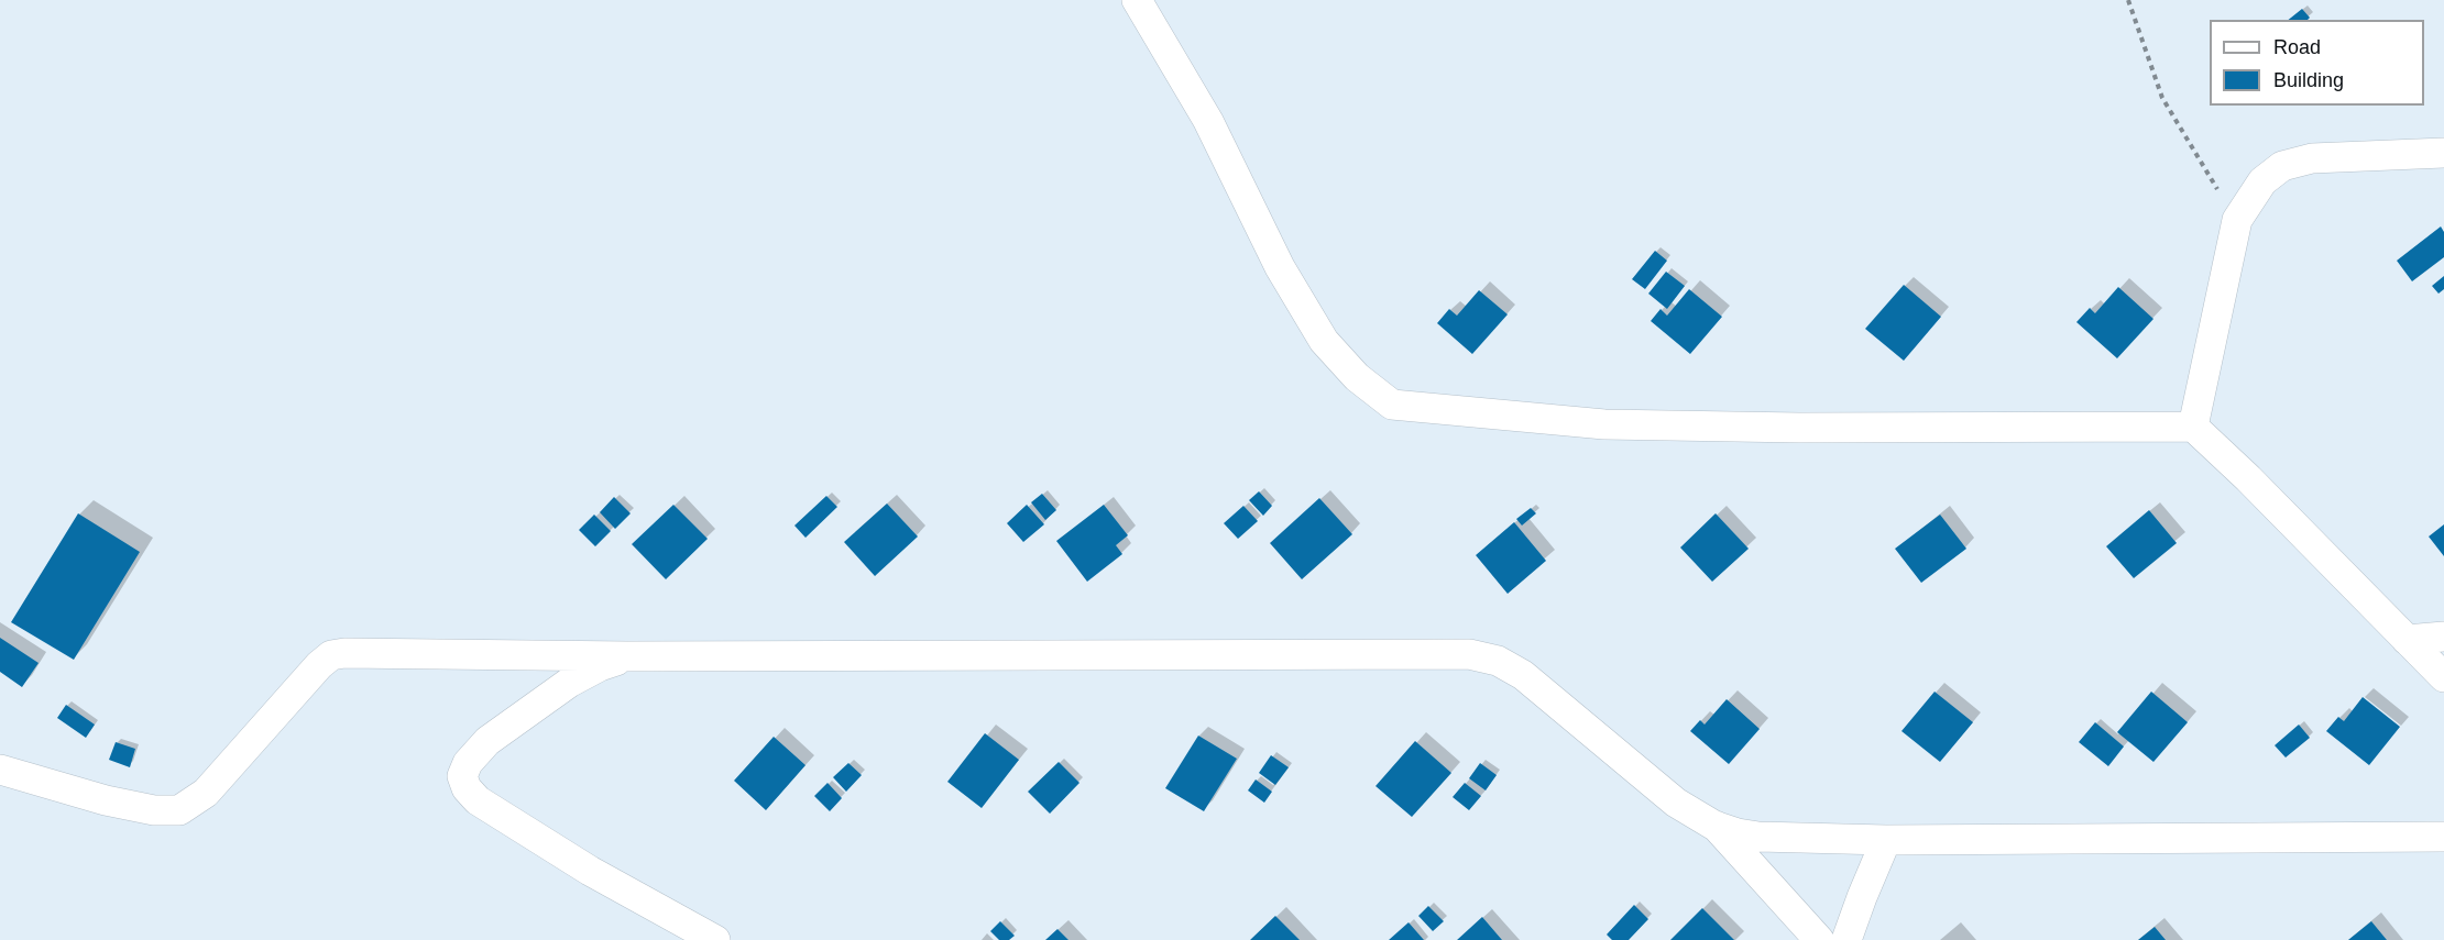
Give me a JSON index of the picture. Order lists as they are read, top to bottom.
{
  "legend": ["Road", "Building"]
}
